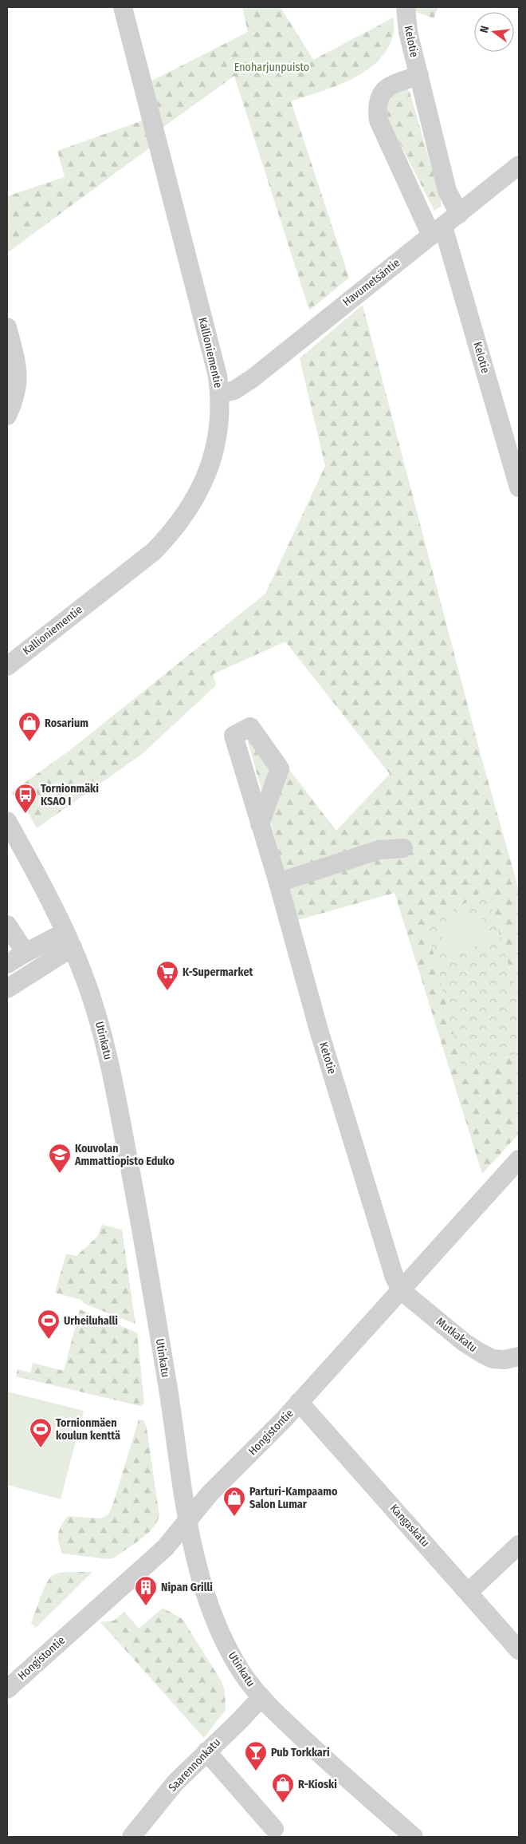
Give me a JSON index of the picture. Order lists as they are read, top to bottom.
{
  "streets": {
    "street": [
      "Kelotie",
      "Havumetsäntie",
      "Kallioniementie",
      "Utinkatu",
      "Ketotie",
      "Mutkakatu",
      "Hongistontie",
      "Kangaskatu",
      "Saarennonkatu"
    ]
  },
  "crossings": [
    ["Kelotie", "Havumetsäntie"],
    ["Havumetsäntie", "Kallioniementie"],
    ["Utinkatu", "Hongistontie"],
    ["Utinkatu", "Saarennonkatu"],
    ["Ketotie", "Mutkakatu"],
    ["Ketotie", "Hongistontie"],
    ["Mutkakatu", "Hongistontie"],
    ["Hongistontie", "Kangaskatu"]
  ],
  "parks": ["Enoharjunpuisto"],
  "places": {
    "shop": ["Rosarium", "Parturi-Kampaamo Salon Lumar", "R-Kioski"],
    "bus stop": ["Tornionmäki KSAO I"],
    "supermarket": ["K-Supermarket"],
    "school or university": ["Kouvolan Ammattiopisto Eduko"],
    "sports": ["Urheiluhalli", "Tornionmäen koulun kenttä"],
    "building": ["Nipan Grilli"],
    "bar": ["Pub Torkkari"]
  },
  "north": "left"
}
